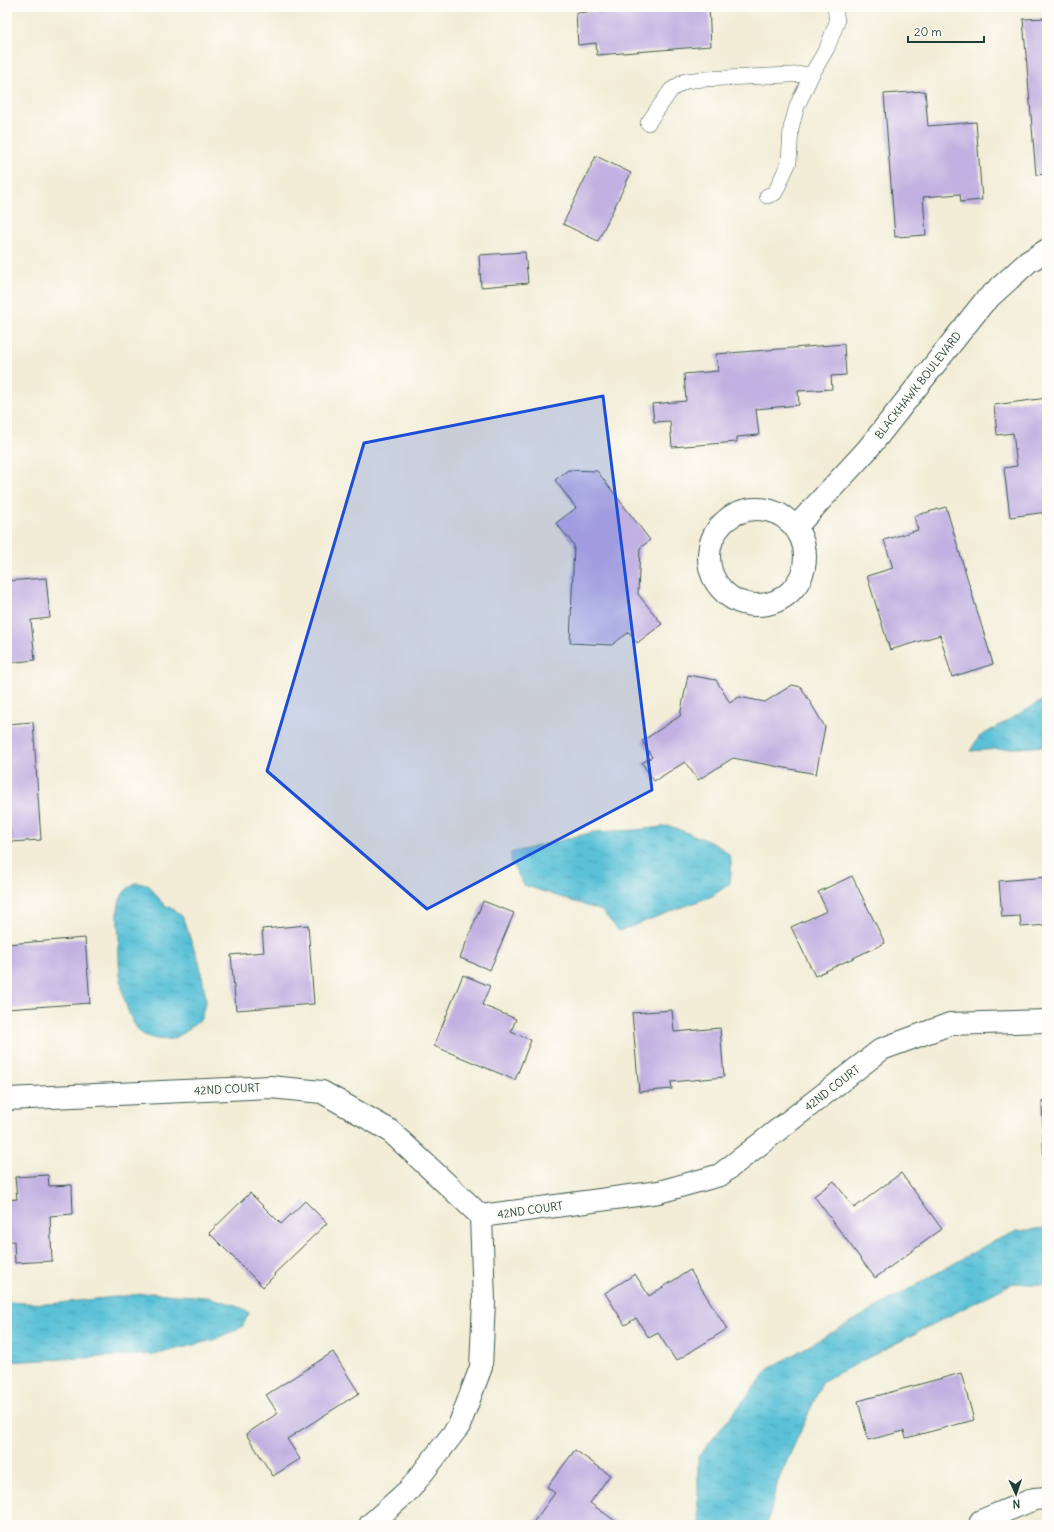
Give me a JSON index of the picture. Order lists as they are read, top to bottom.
{
  "streets": {
    "street": ["BLACKHAWK BOULEVARD", "42ND COURT"]
  },
  "scale_bar": "20 m",
  "north": "bottom"
}
